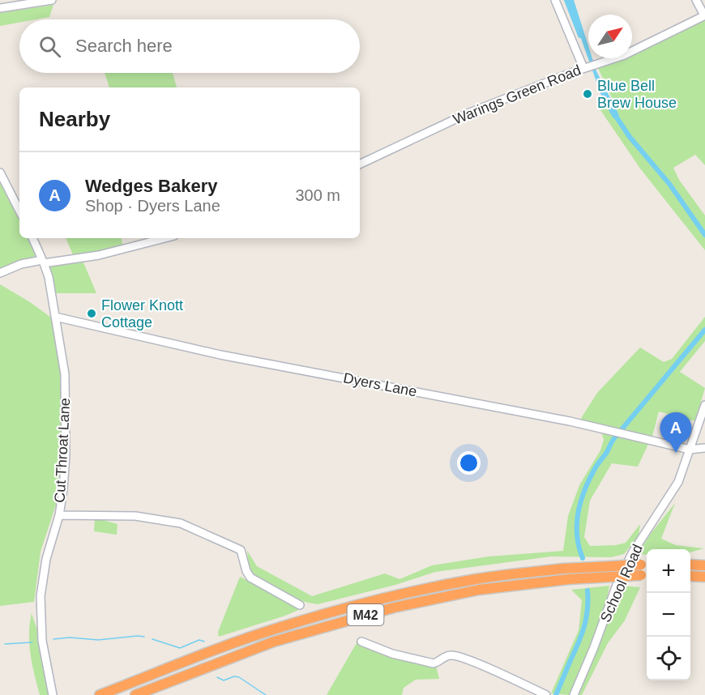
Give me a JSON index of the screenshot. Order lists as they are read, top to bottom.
{
  "streets": {
    "highway": ["M42"],
    "street": [
      "Warings Green Road",
      "Dyers Lane",
      "Cut Throat Lane",
      "School Road"
    ]
  },
  "crossings": [
    ["Dyers Lane", "Cut Throat Lane"],
    ["Dyers Lane", "School Road"]
  ],
  "places": ["Blue Bell Brew House", "Flower Knott Cottage"],
  "north": "top right",
  "page": {
    "search": "Search here",
    "heading": "Nearby",
    "list": [
      {
        "mark": "A",
        "name": "Wedges Bakery",
        "note": "Shop · Dyers Lane",
        "value": "300 m"
      }
    ],
    "pins": "A",
    "map_buttons": ["+", "−"]
  }
}
